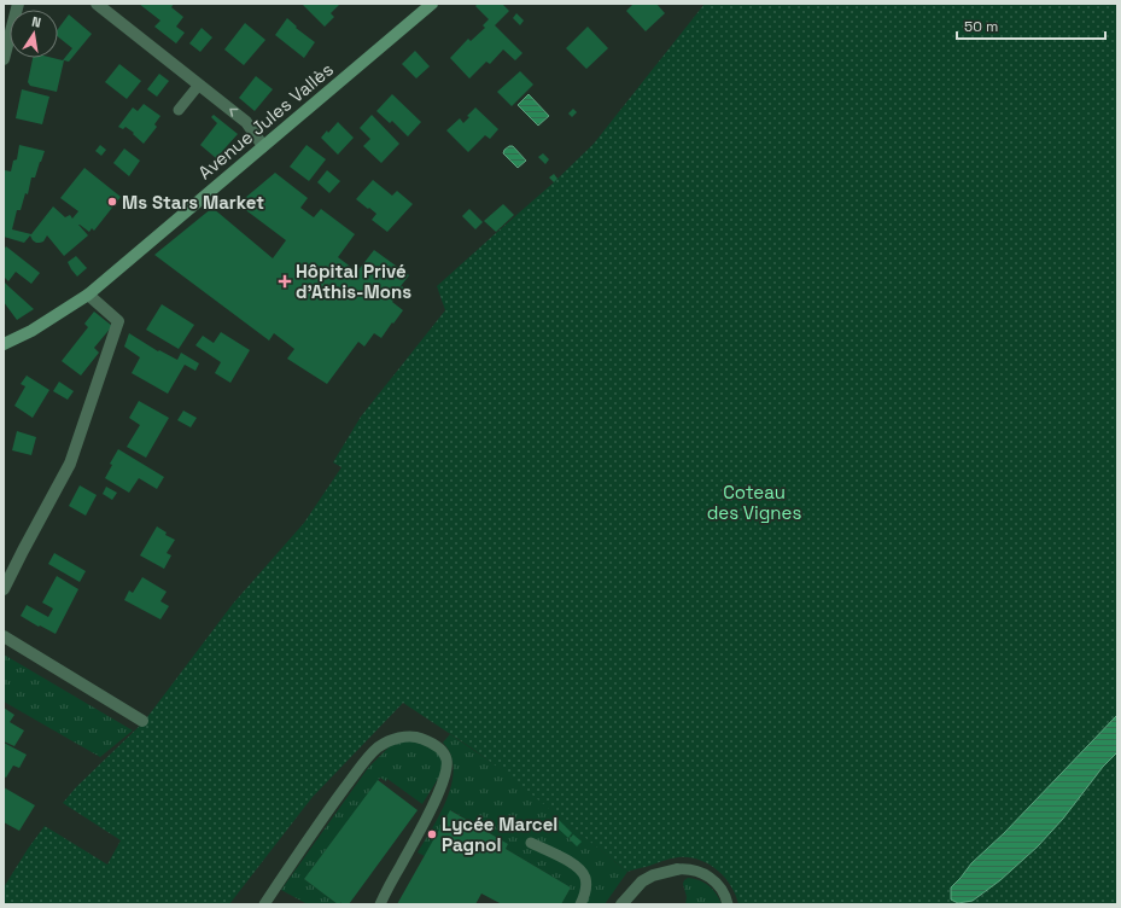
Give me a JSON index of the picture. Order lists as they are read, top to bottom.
{
  "streets": {
    "main road": ["Avenue Jules Vallès"]
  },
  "parks": ["Coteau des Vignes"],
  "places": {
    "other": ["Ms Stars Market", "Lycée Marcel Pagnol"],
    "health": ["Hôpital Privé d'Athis-Mons"]
  },
  "scale_bar": "50 m",
  "north": "top"
}
